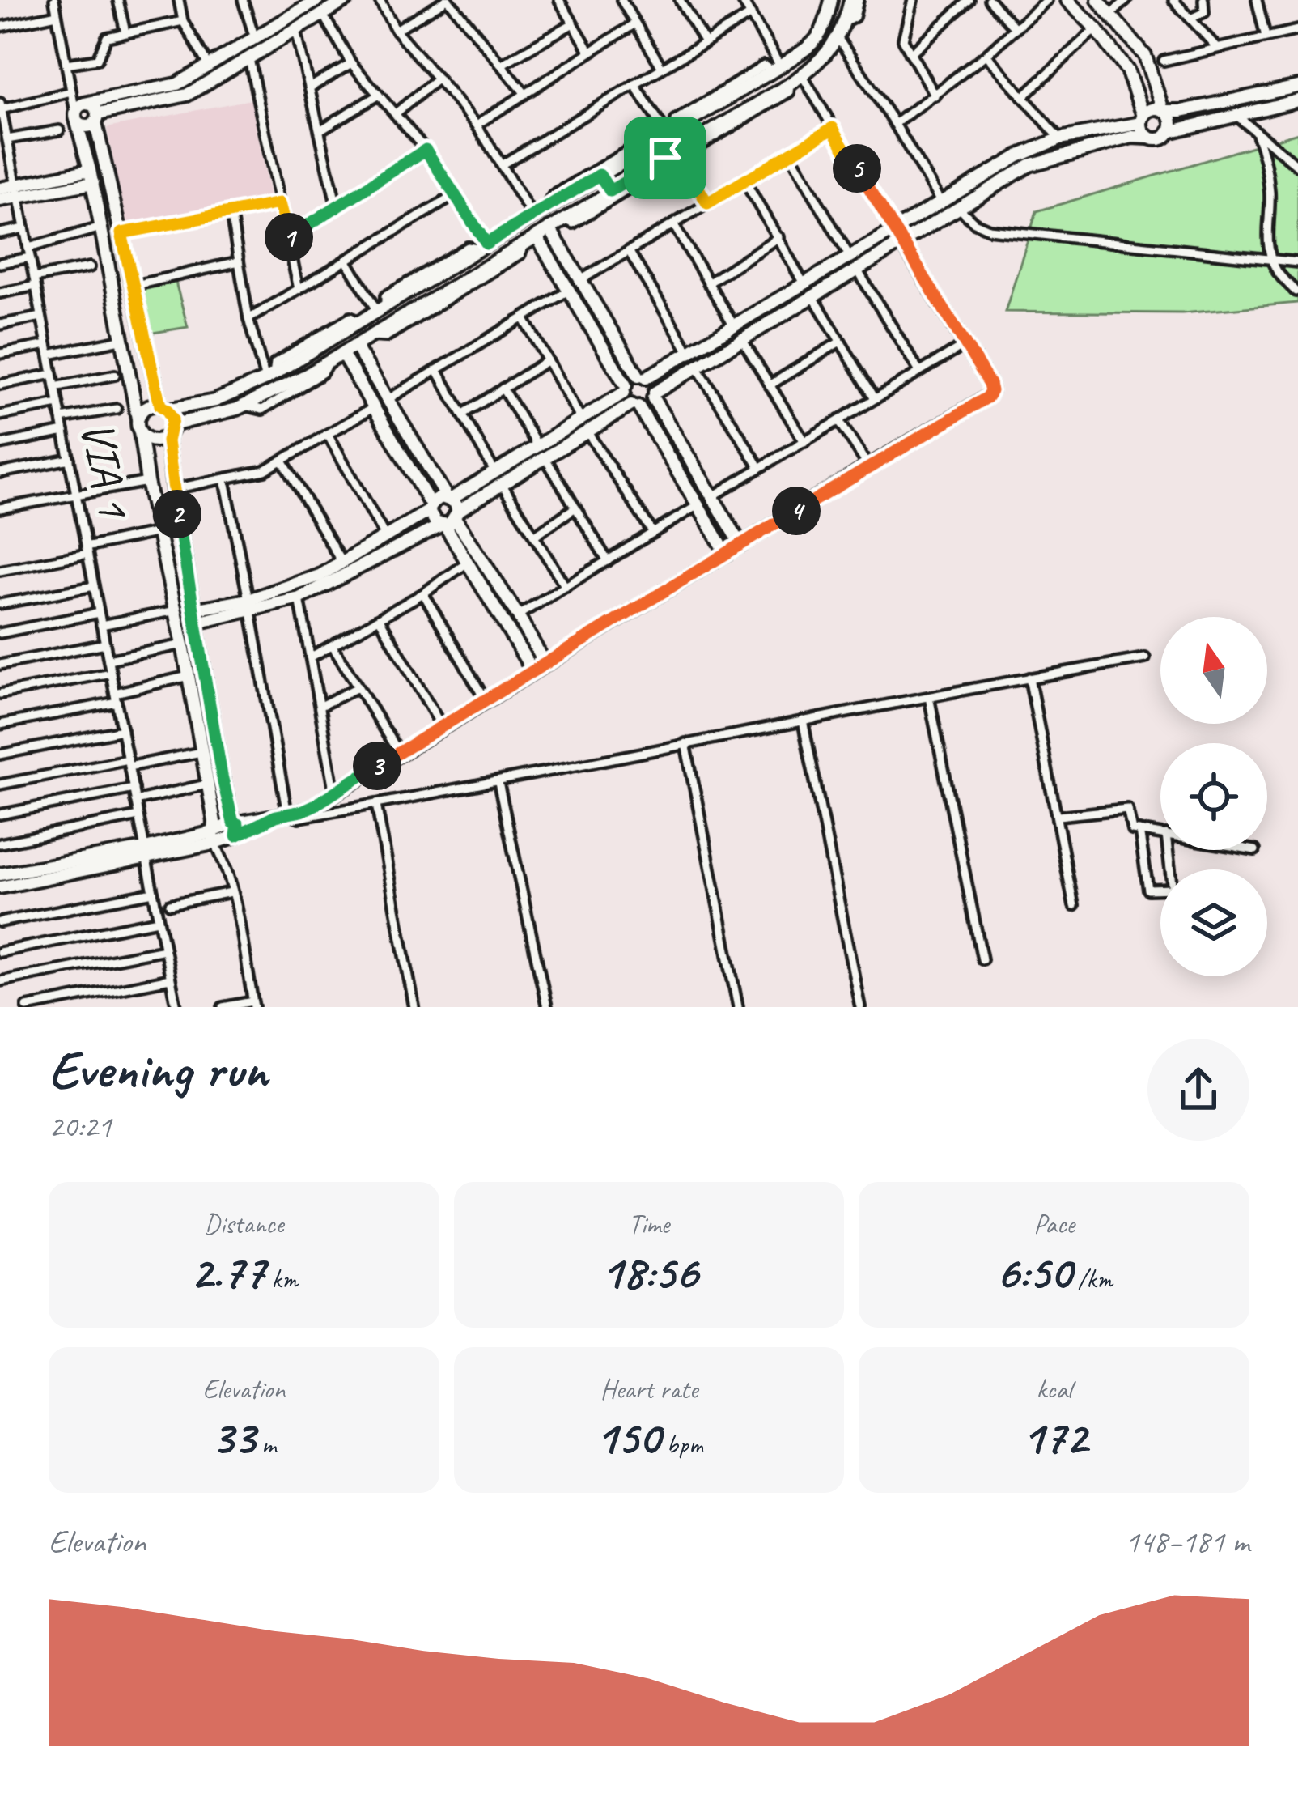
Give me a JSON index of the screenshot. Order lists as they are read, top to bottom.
{
  "streets": {
    "street": ["VIA 1"]
  },
  "north": "top",
  "page": {
    "pins": [
      "5",
      "1",
      "4",
      "2",
      "3"
    ],
    "heading": ["Evening run", "20:21"],
    "stats": [
      ["Distance", "2.77 km"],
      ["Time", "18:56"],
      ["Pace", "6:50 /km"],
      ["Elevation", "33 m"],
      ["Heart rate", "150 bpm"],
      ["kcal", "172"]
    ],
    "chart": ["Elevation", "148–181 m"]
  }
}
